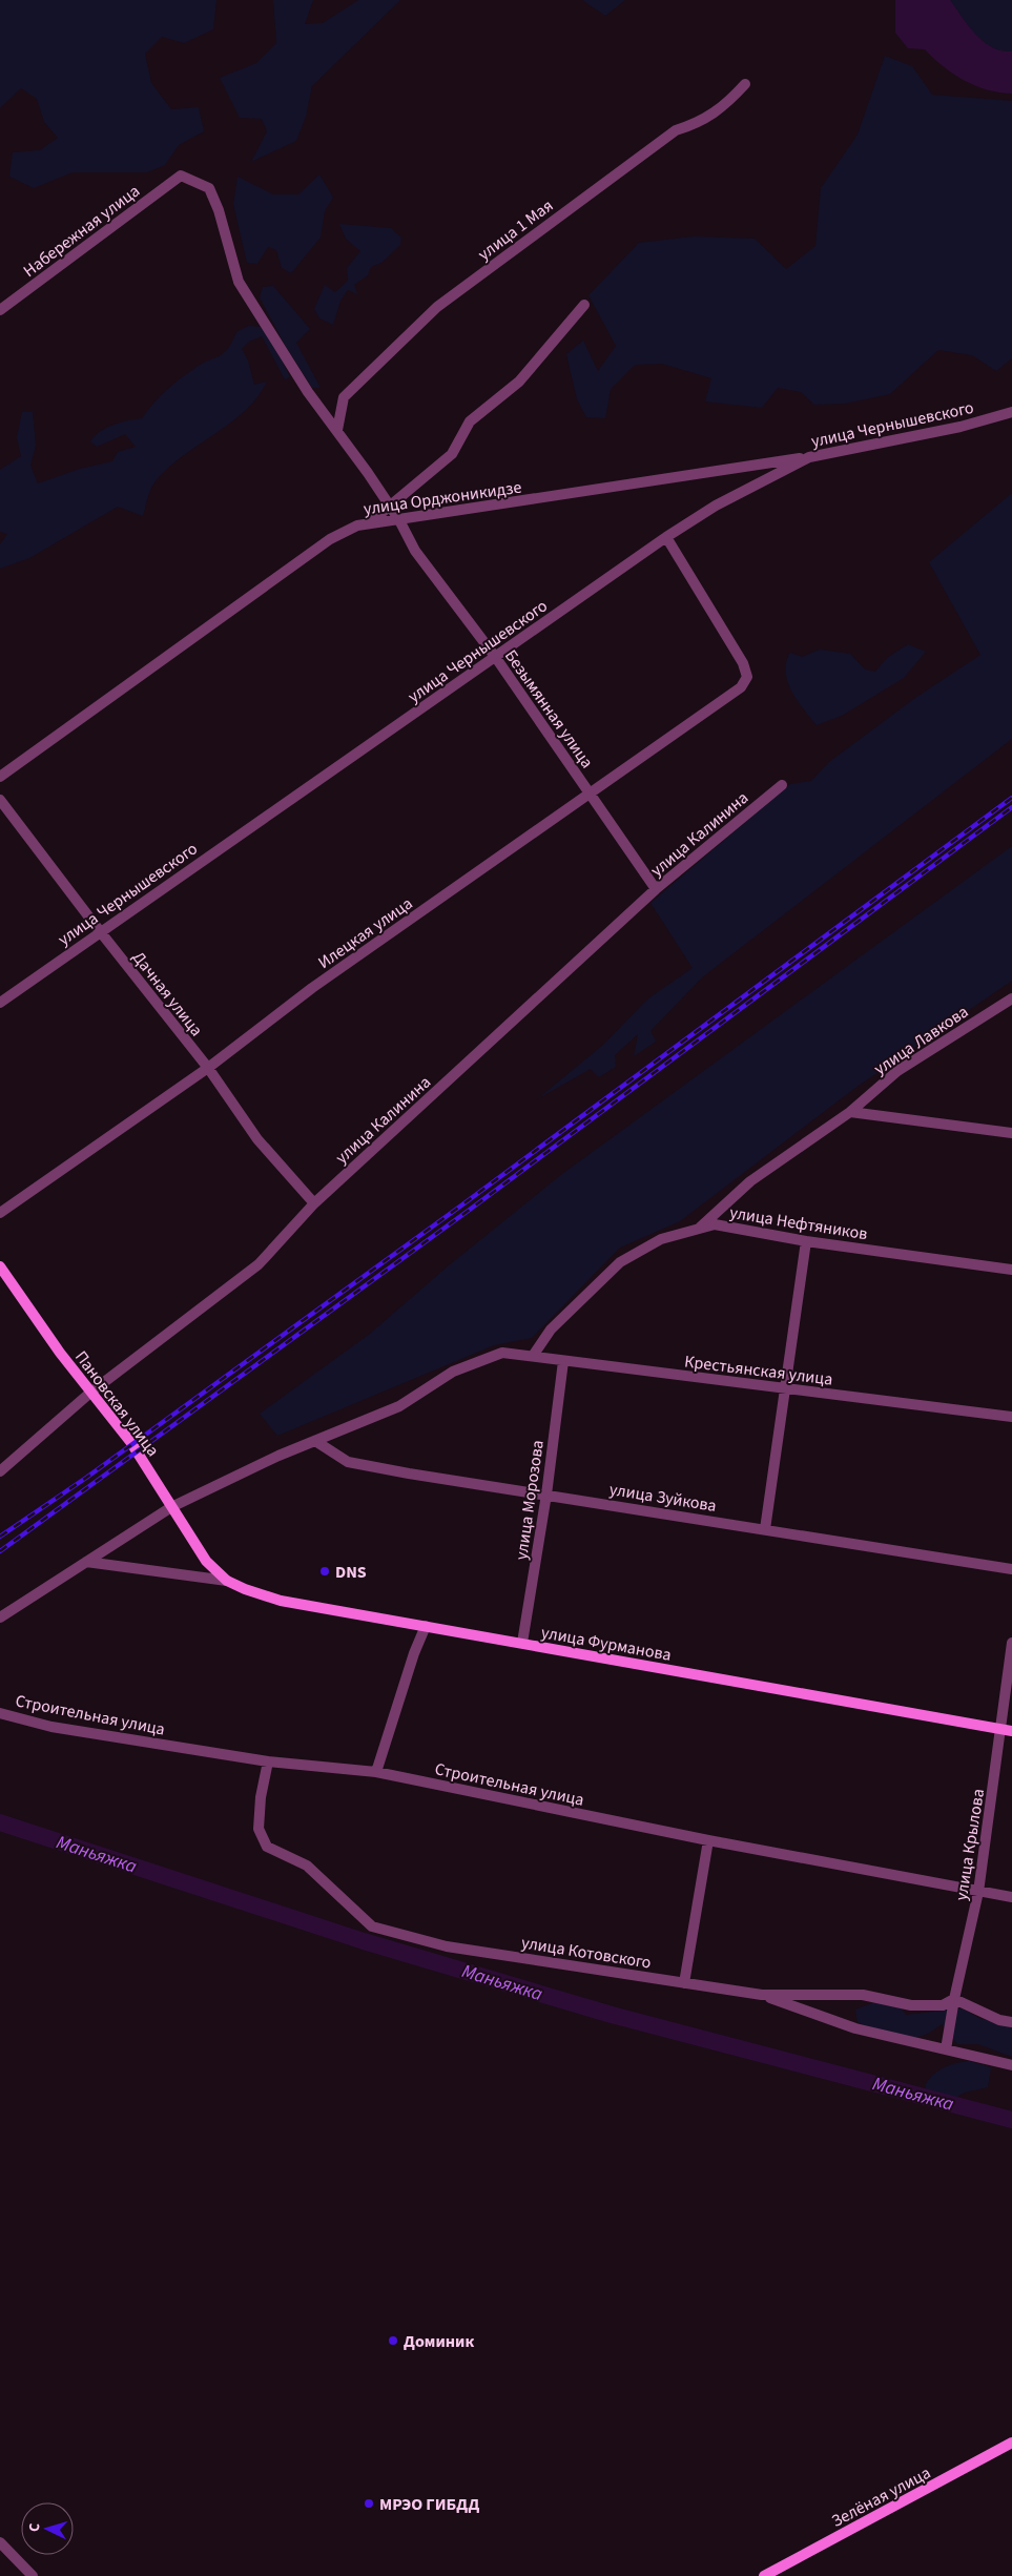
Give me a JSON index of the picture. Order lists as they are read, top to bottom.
{
  "streets": {
    "main road": ["Пановская улица", "улица Фурманова", "Зелёная улица"],
    "street": [
      "улица 1 Мая",
      "Набережная улица",
      "улица Чернышевского",
      "улица Орджоникидзе",
      "Безымянная улица",
      "улица Калинина",
      "Илецкая улица",
      "Дачная улица",
      "улица Лавкова",
      "улица Нефтяников",
      "Крестьянская улица",
      "улица Зуйкова",
      "улица Морозова",
      "Строительная улица",
      "улица Крылова",
      "улица Котовского"
    ]
  },
  "crossings": [
    ["улица 1 Мая", "Безымянная улица"],
    ["Набережная улица", "Безымянная улица"],
    ["улица Чернышевского", "улица Орджоникидзе"],
    ["улица Чернышевского", "Безымянная улица"],
    ["улица Чернышевского", "Илецкая улица"],
    ["улица Чернышевского", "Дачная улица"],
    ["улица Орджоникидзе", "Безымянная улица"],
    ["Безымянная улица", "улица Калинина"],
    ["Безымянная улица", "Илецкая улица"],
    ["улица Калинина", "Дачная улица"],
    ["улица Калинина", "Пановская улица"],
    ["Илецкая улица", "Дачная улица"],
    ["улица Лавкова", "улица Нефтяников"],
    ["улица Нефтяников", "Крестьянская улица"],
    ["Крестьянская улица", "улица Зуйкова"],
    ["Крестьянская улица", "улица Морозова"],
    ["Пановская улица", "улица Фурманова"],
    ["улица Зуйкова", "улица Морозова"],
    ["улица Морозова", "улица Фурманова"],
    ["улица Фурманова", "улица Крылова"],
    ["Строительная улица", "улица Крылова"],
    ["Строительная улица", "улица Котовского"],
    ["улица Крылова", "улица Котовского"]
  ],
  "water": ["Маньяжка"],
  "places": ["DNS", "Доминик", "МРЭО ГИБДД"],
  "north": "left"
}
